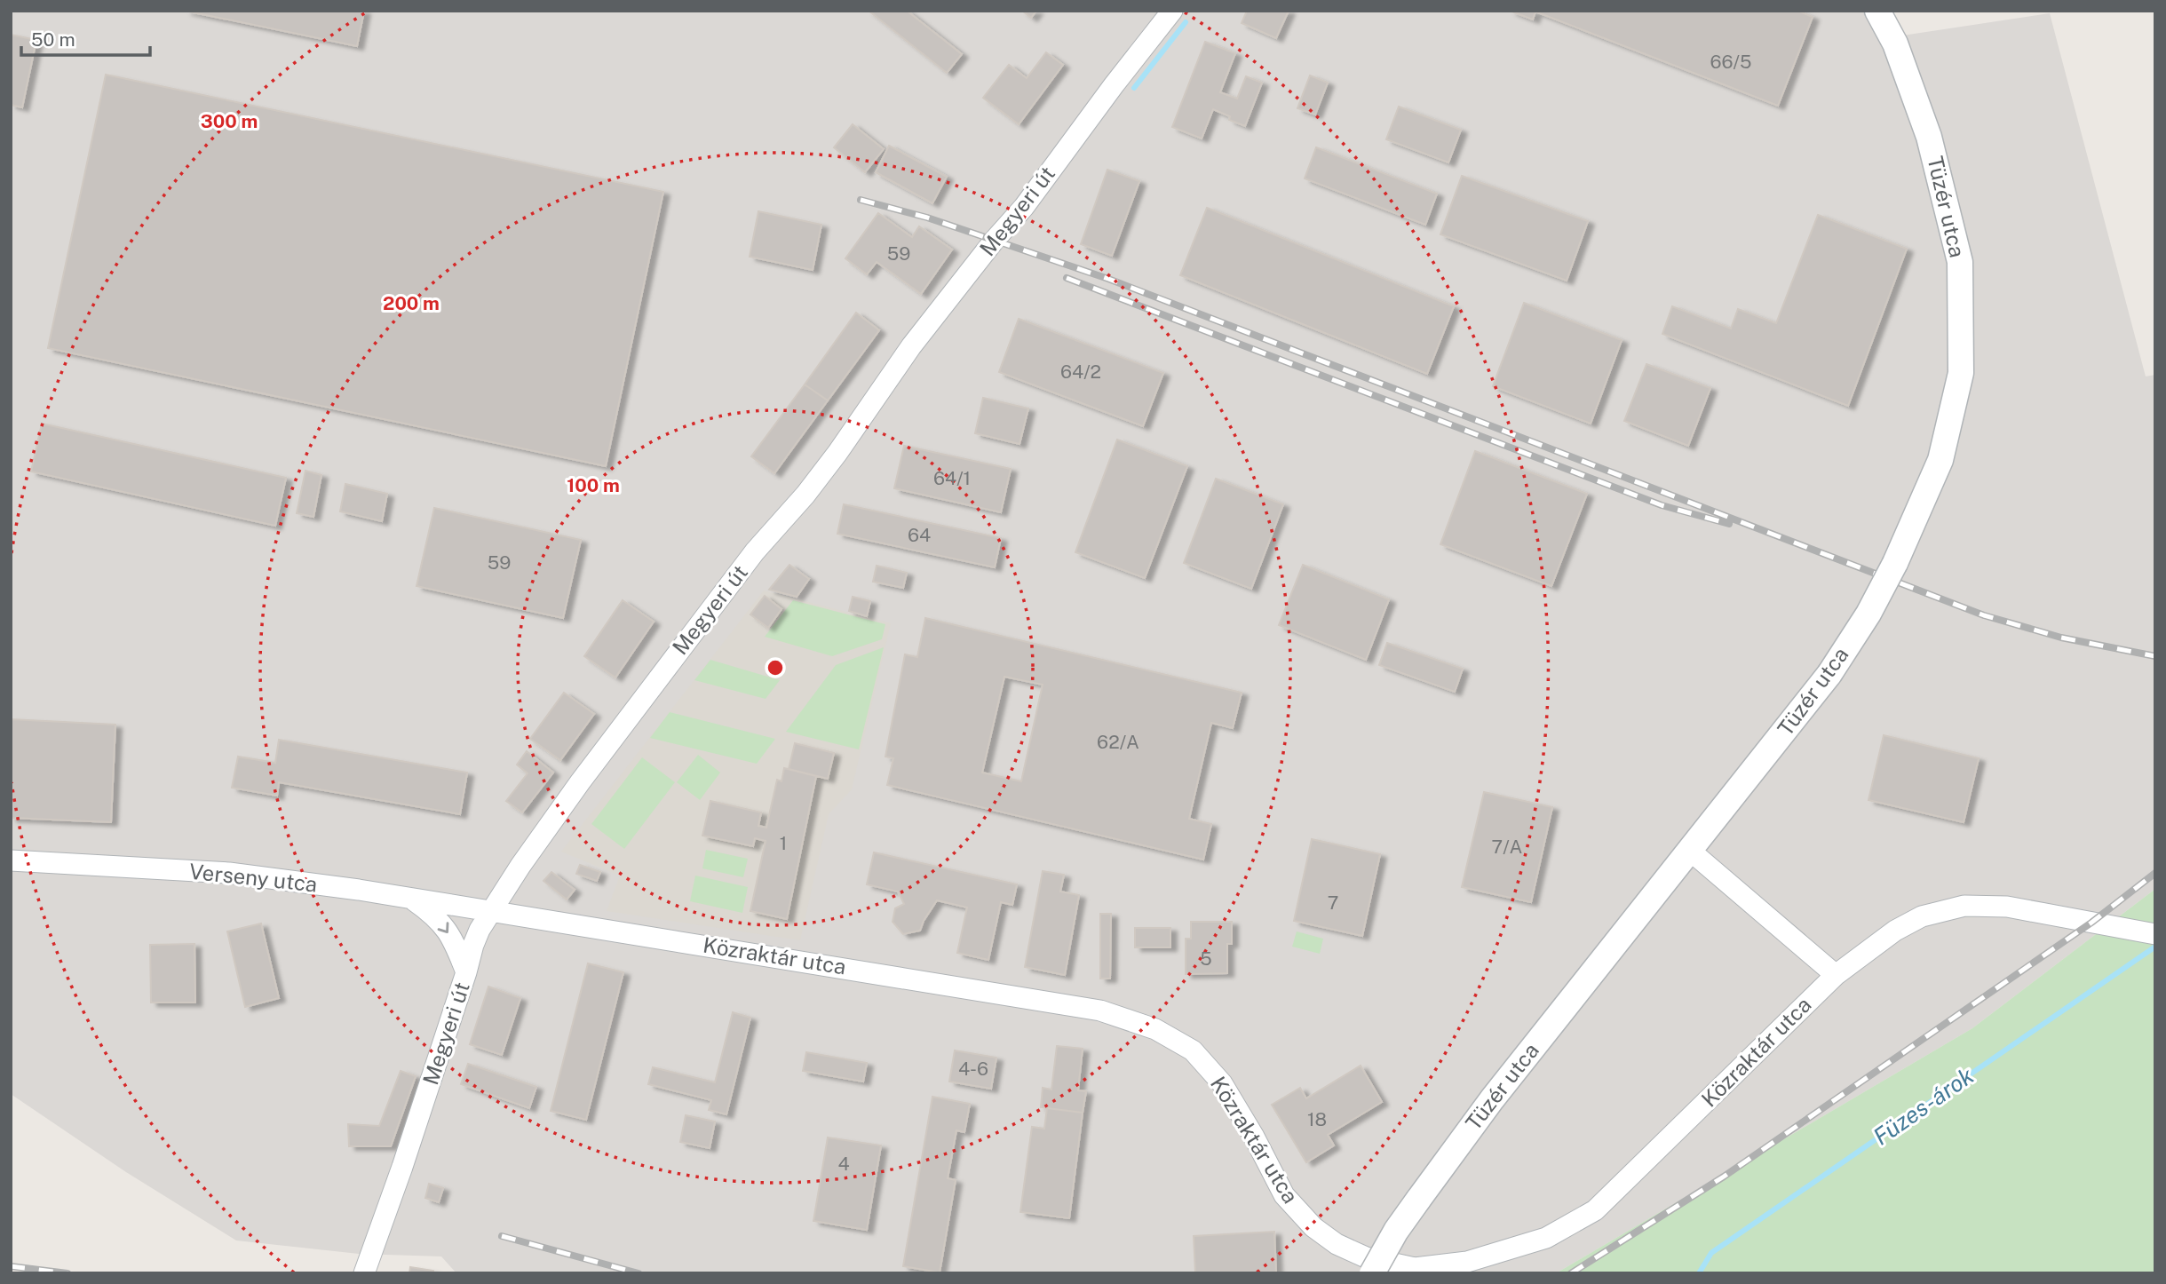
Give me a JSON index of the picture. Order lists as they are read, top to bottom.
{
  "streets": {
    "street": [
      "Tüzér utca",
      "Megyeri út",
      "Verseny utca",
      "Közraktár utca"
    ]
  },
  "crossings": [
    ["Megyeri út", "Verseny utca"],
    ["Megyeri út", "Közraktár utca"],
    ["Verseny utca", "Közraktár utca"]
  ],
  "water": ["Füzes-árok"],
  "house_numbers": [
    "66/5",
    "59",
    "64/2",
    "64/1",
    "64",
    "59",
    "62/A",
    "1",
    "7/A",
    "7",
    "5",
    "4-6",
    "18",
    "4"
  ],
  "scale_bar": "50 m",
  "rings": ["300 m", "200 m", "100 m"]
}
